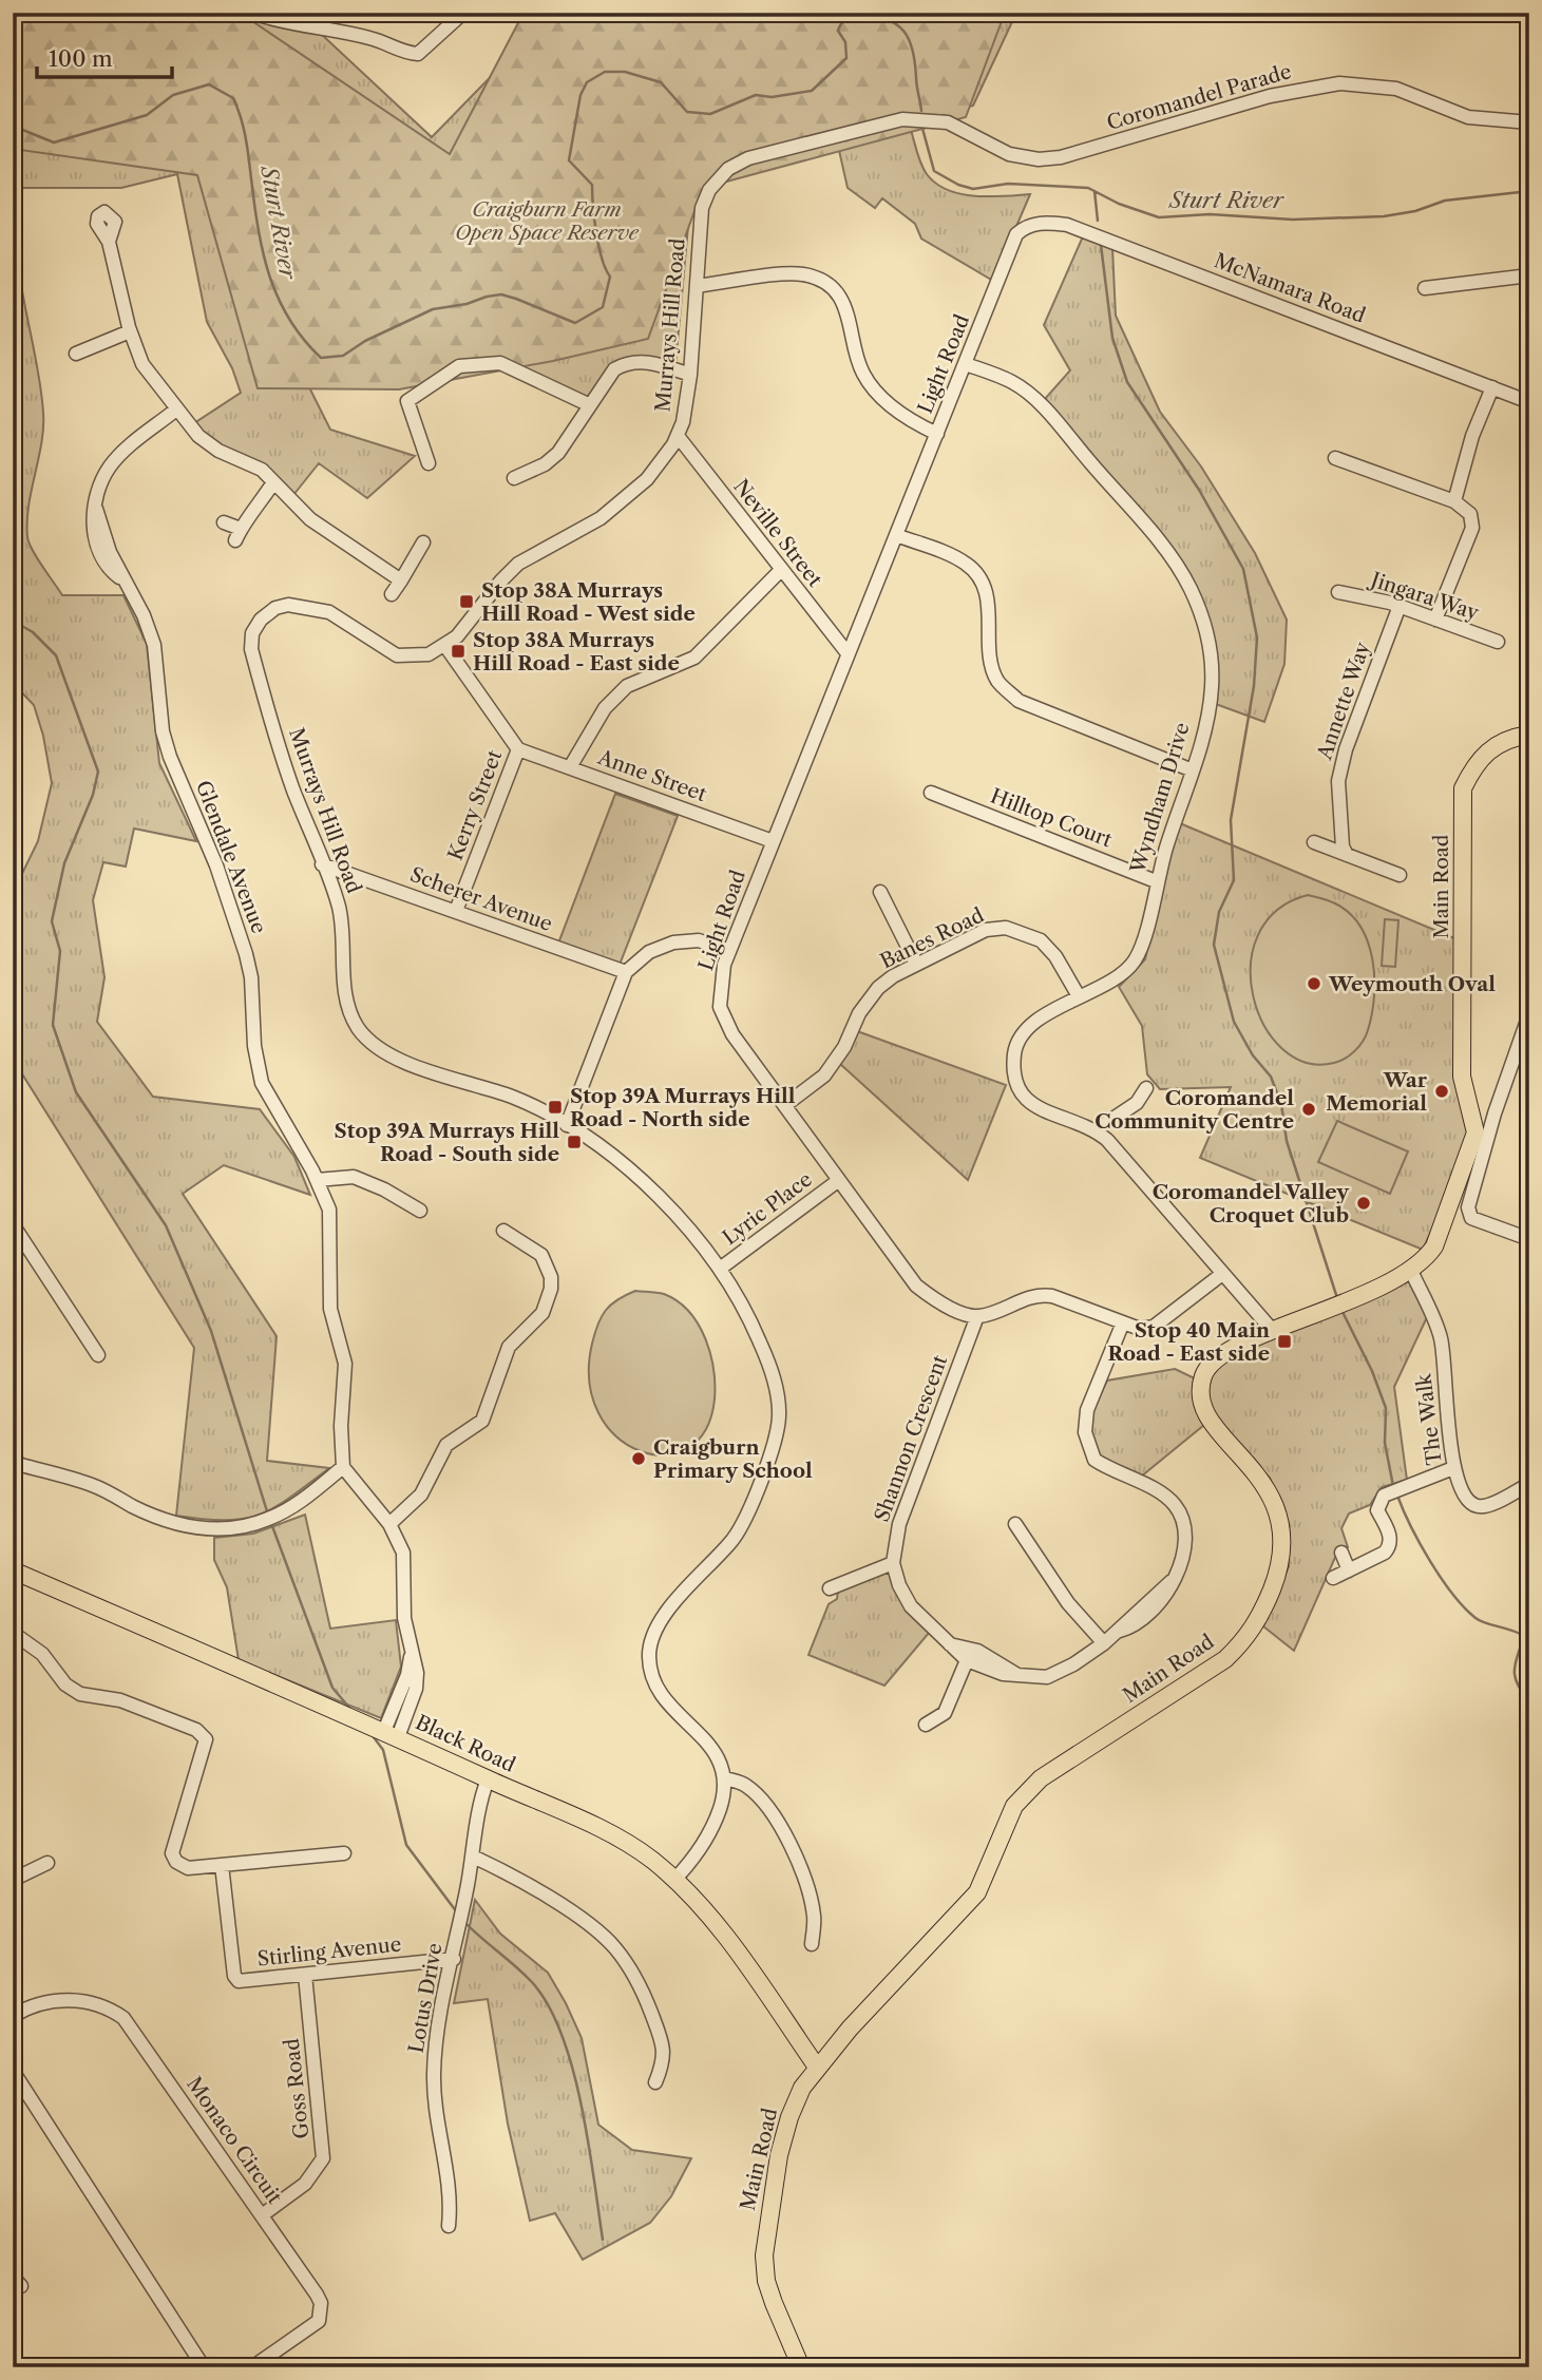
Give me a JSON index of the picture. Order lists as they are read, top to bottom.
{
  "streets": {
    "main road": ["Main Road", "Black Road"],
    "street": [
      "Coromandel Parade",
      "McNamara Road",
      "Murrays Hill Road",
      "Light Road",
      "Neville Street",
      "Jingara Way",
      "Annette Way",
      "Anne Street",
      "Wyndham Drive",
      "Kerry Street",
      "Hilltop Court",
      "Glendale Avenue",
      "Scherer Avenue",
      "Banes Road",
      "Lyric Place",
      "The Walk",
      "Shannon Crescent",
      "Stirling Avenue",
      "Lotus Drive",
      "Goss Road",
      "Monaco Circuit"
    ]
  },
  "crossings": [
    ["Coromandel Parade", "Murrays Hill Road"],
    ["McNamara Road", "Light Road"],
    ["Murrays Hill Road", "Neville Street"],
    ["Murrays Hill Road", "Kerry Street"],
    ["Murrays Hill Road", "Scherer Avenue"],
    ["Murrays Hill Road", "Lyric Place"],
    ["Light Road", "Neville Street"],
    ["Light Road", "Anne Street"],
    ["Light Road", "Wyndham Drive"],
    ["Light Road", "Banes Road"],
    ["Light Road", "Lyric Place"],
    ["Light Road", "Shannon Crescent"],
    ["Jingara Way", "Annette Way"],
    ["Anne Street", "Kerry Street"],
    ["Wyndham Drive", "Hilltop Court"],
    ["Wyndham Drive", "Banes Road"],
    ["Kerry Street", "Scherer Avenue"],
    ["Main Road", "The Walk"],
    ["Main Road", "Black Road"],
    ["Black Road", "Lotus Drive"],
    ["Stirling Avenue", "Lotus Drive"],
    ["Stirling Avenue", "Goss Road"],
    ["Goss Road", "Monaco Circuit"]
  ],
  "water": ["Sturt River"],
  "parks": ["Craigburn Farm Open Space Reserve"],
  "places": {
    "transit": [
      "Stop 38A Murrays Hill Road - West side",
      "Stop 38A Murrays Hill Road - East side",
      "Stop 39A Murrays Hill Road - North side",
      "Stop 39A Murrays Hill Road - South side",
      "Stop 40 Main Road - East side"
    ],
    "other": [
      "Weymouth Oval",
      "War Memorial",
      "Coromandel Community Centre",
      "Coromandel Valley Croquet Club",
      "Craigburn Primary School"
    ]
  },
  "scale_bar": "100 m"
}
